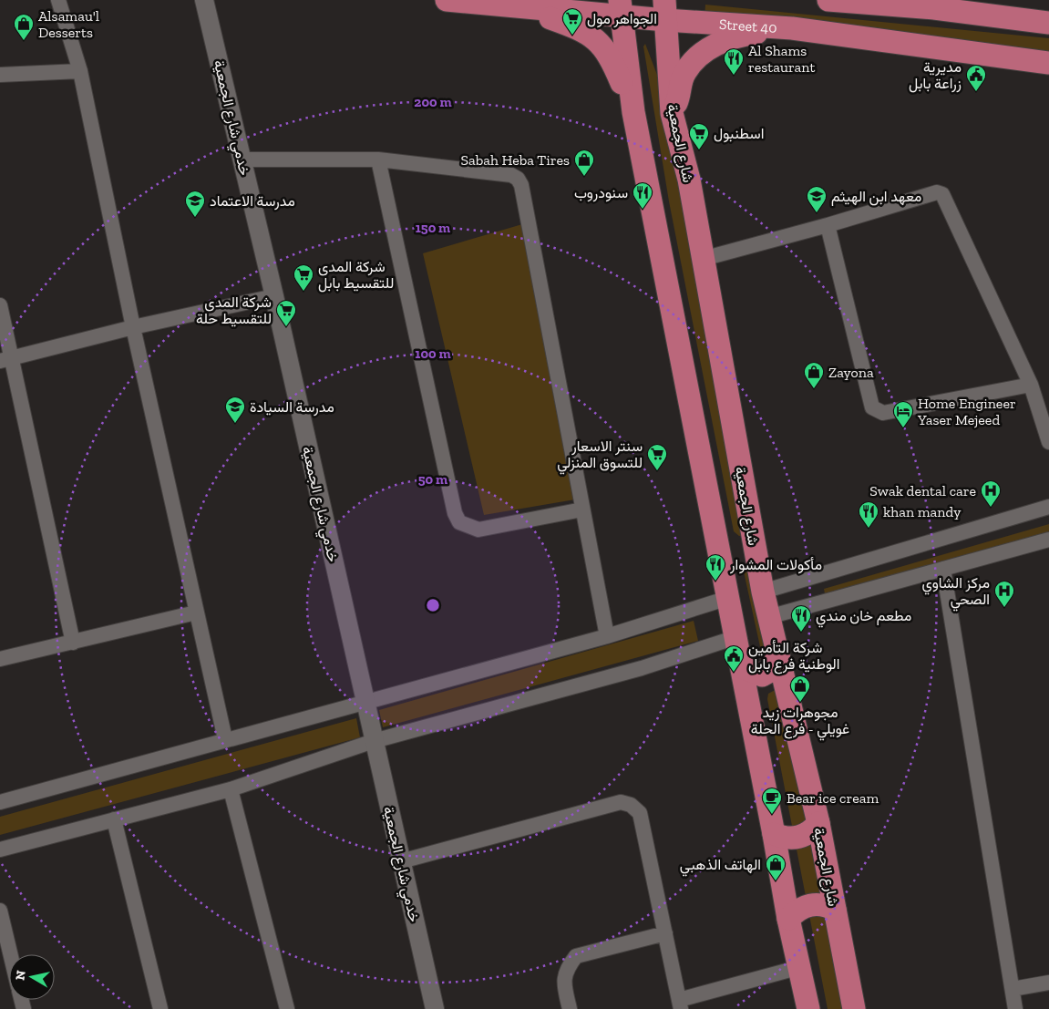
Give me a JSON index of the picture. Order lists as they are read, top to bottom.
{
  "streets": {
    "main road": ["Street 40", "شارع الجمعية"],
    "street": ["خدمي شارع الجمعية"]
  },
  "crossings": [
    ["Street 40", "شارع الجمعية"]
  ],
  "places": {
    "supermarket": [
      "الجواهر مول",
      "اسطنبول",
      "شركة المدى للتقسيط بابل",
      "شركة المدى للتقسيط حلة",
      "سنتر الاسعار للتسوق المنزلي"
    ],
    "shop": [
      "Alsamau'l Desserts",
      "Sabah Heba Tires",
      "Zayona",
      "مجوهرات زيد غويلي - فرع الحلة",
      "الهاتف الذهبي"
    ],
    "restaurant": [
      "Al Shams restaurant",
      "سنودروب",
      "khan mandy",
      "مأكولات المشوار",
      "مطعم خان مندي"
    ],
    "public building": ["مديرية زراعة بابل", "شركة التأمين الوطنية فرع بابل"],
    "school or university": ["معهد ابن الهيثم", "مدرسة الاعتماد", "مدرسة السيادة"],
    "hotel": ["Home Engineer Yaser Mejeed"],
    "hospital": ["Swak dental care", "مركز الشاوي الصحي"],
    "cafe": ["Bear ice cream"]
  },
  "north": "left",
  "rings": [
    "200 m",
    "150 m",
    "100 m",
    "50 m"
  ]
}
